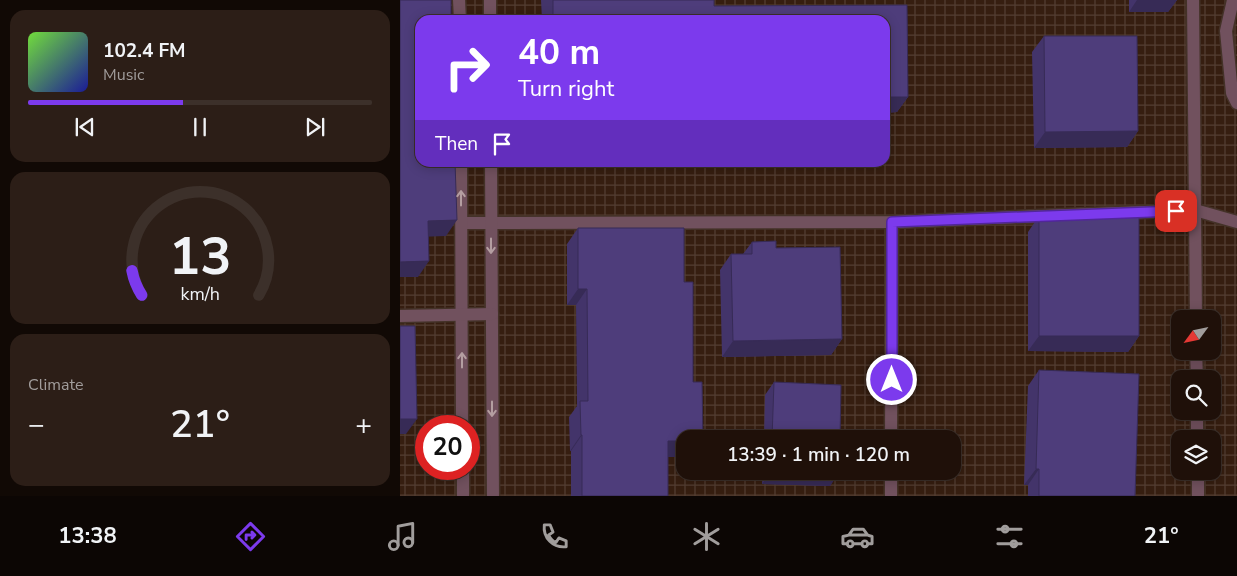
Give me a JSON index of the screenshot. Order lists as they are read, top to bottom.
{
  "north": "bottom left",
  "page": {
    "turn": ["40 m", "Turn right"],
    "song": ["102.4 FM", "Music"],
    "then": "Then",
    "tile": "Climate",
    "heat": ["−", "21°", "+"],
    "limit": "20",
    "trip": "13:39 · 1 min · 120 m",
    "tabs": ["13:38", "21°"],
    "gauge": ["13", "km/h"]
  }
}
